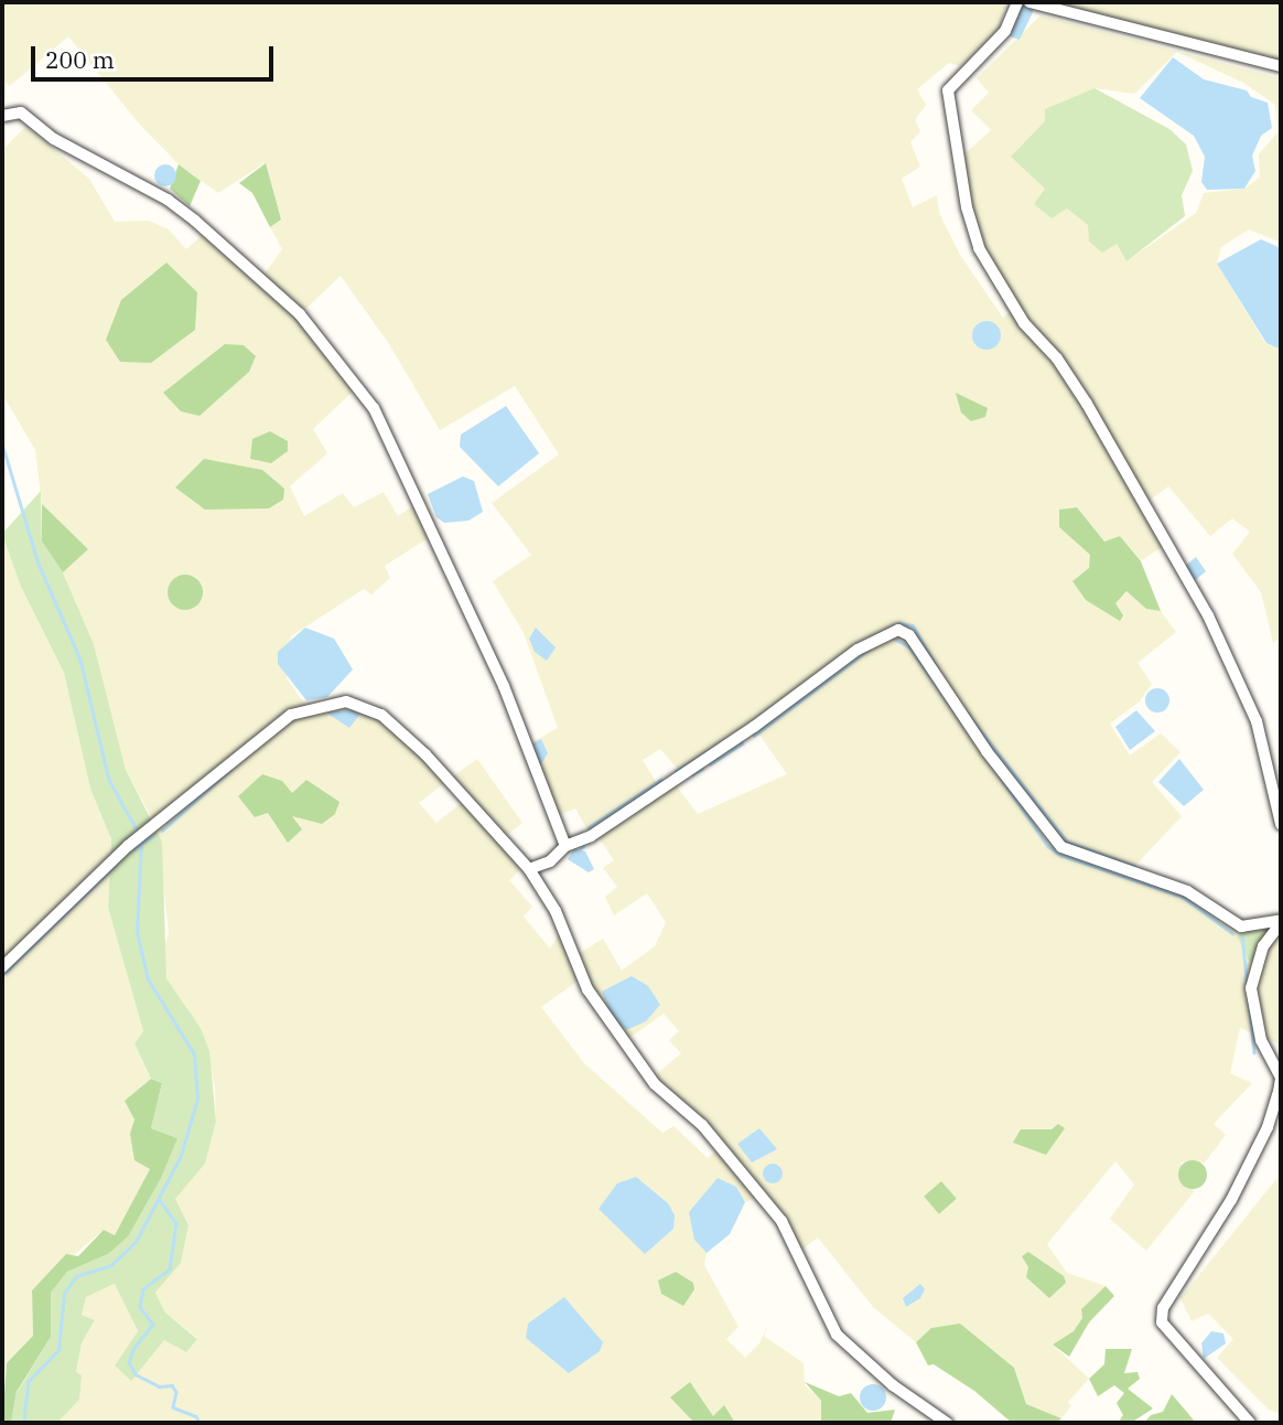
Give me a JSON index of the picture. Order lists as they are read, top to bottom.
{
  "scale_bar": "200 m"
}
